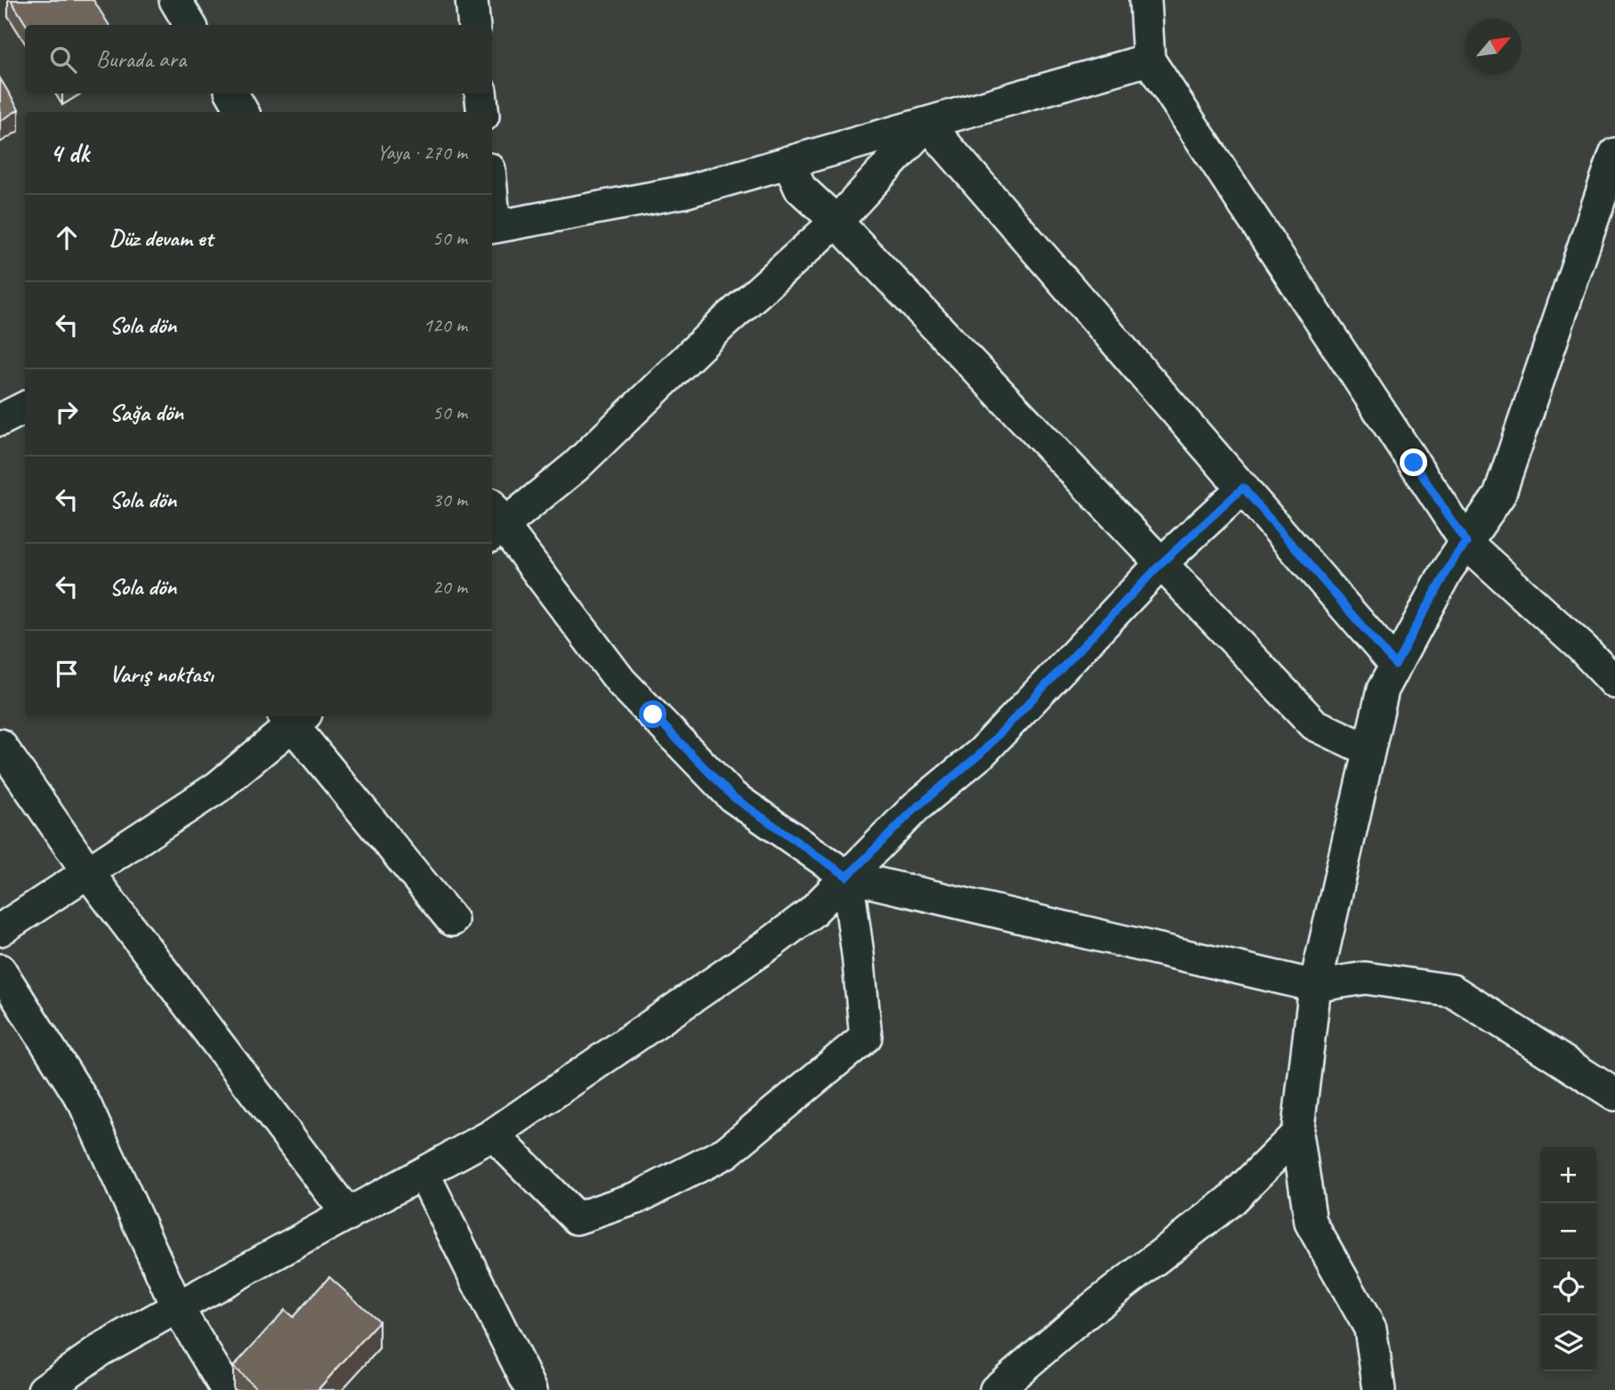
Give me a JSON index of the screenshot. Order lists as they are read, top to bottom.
{
  "north": "top right",
  "page": {
    "search": "Burada ara",
    "heading": ["4 dk", "Yaya · 270 m"],
    "list": [
      ["Düz devam et", "50 m"],
      ["Sola dön", "120 m"],
      ["Sağa dön", "50 m"],
      ["Sola dön", "30 m"],
      ["Sola dön", "20 m"],
      "Varış noktası"
    ],
    "map_buttons": ["+", "−"]
  }
}
